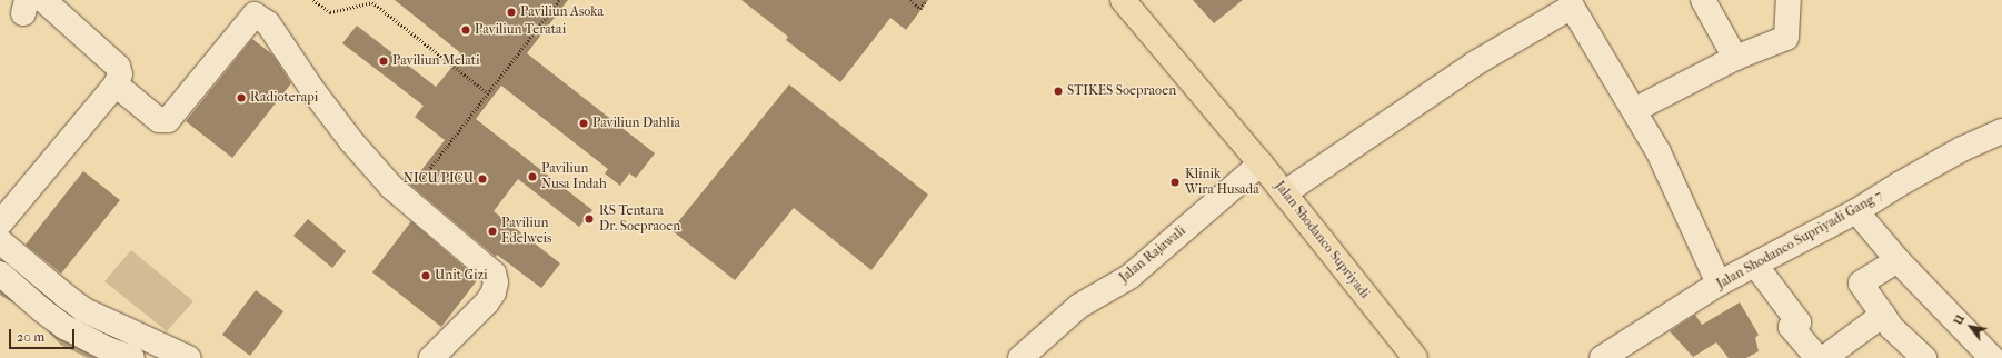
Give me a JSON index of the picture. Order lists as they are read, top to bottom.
{
  "streets": {
    "main road": ["Jalan Shodanco Supriyadi"],
    "street": ["Jalan Shodanco Supriyadi Gang 7", "Jalan Rajawali"]
  },
  "crossings": [
    ["Jalan Shodanco Supriyadi", "Jalan Rajawali"]
  ],
  "places": [
    "Paviliun Asoka",
    "Paviliun Teratai",
    "Paviliun Melati",
    "STIKES Soepraoen",
    "Radioterapi",
    "Paviliun Dahlia",
    "Paviliun Nusa Indah",
    "NICU/PICU",
    "Klinik Wira Husada",
    "RS Tentara Dr. Soepraoen",
    "Paviliun Edelweis",
    "Unit Gizi"
  ],
  "scale_bar": "20 m",
  "north": "top left"
}
